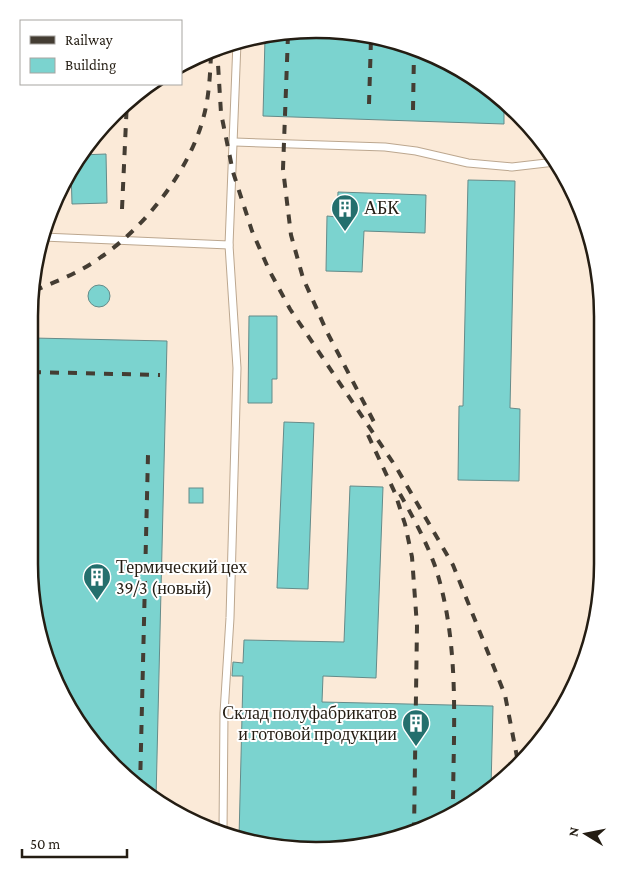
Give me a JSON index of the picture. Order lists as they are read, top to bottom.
{
  "places": {
    "building": ["АБК", "Термический цех 39/3 (новый)", "Склад полуфабрикатов и готовой продукции"]
  },
  "legend": ["Railway", "Building"],
  "scale_bar": "50 m",
  "north": "left"
}
